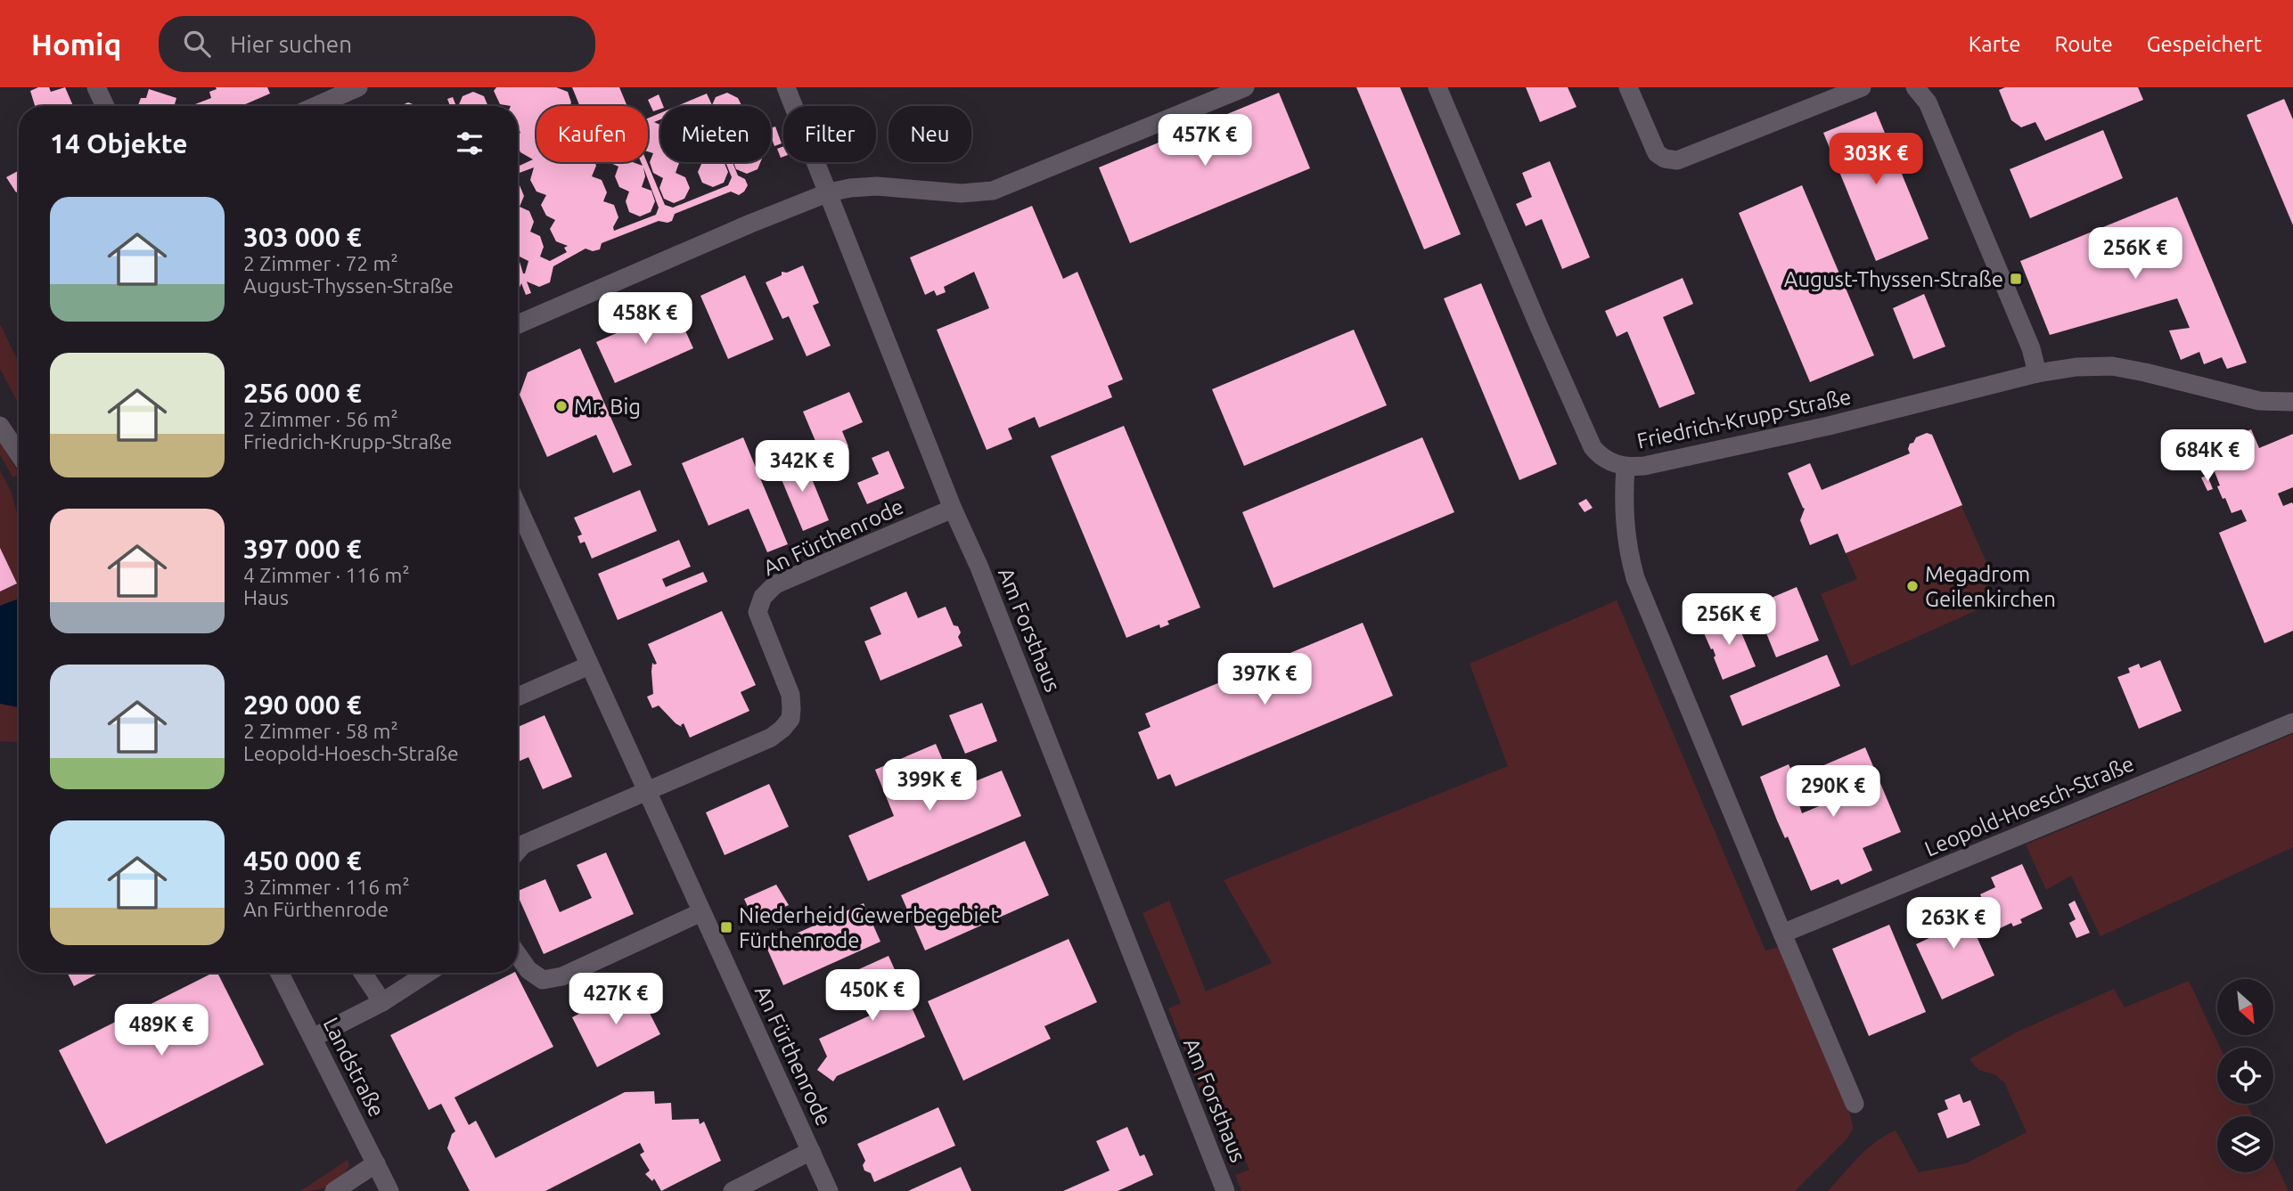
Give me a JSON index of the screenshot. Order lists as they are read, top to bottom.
{
  "streets": {
    "street": [
      "Friedrich-Krupp-Straße",
      "An Fürthenrode",
      "Am Forsthaus",
      "Leopold-Hoesch-Straße",
      "Landstraße"
    ]
  },
  "crossings": [
    ["An Fürthenrode", "Am Forsthaus"]
  ],
  "places": {
    "transit": ["August-Thyssen-Straße", "Niederheid Gewerbegebiet Fürthenrode"],
    "other": ["Mr. Big", "Megadrom Geilenkirchen"]
  },
  "north": "bottom right",
  "page": {
    "header": "Homiq",
    "search": "Hier suchen",
    "nav": ["Karte", "Route", "Gespeichert"],
    "chip": [
      "Kaufen",
      "Mieten",
      "Filter",
      "Neu"
    ],
    "heading": "14 Objekte",
    "price": [
      "457K €",
      "303K €",
      "256K €",
      "458K €",
      "684K €",
      "342K €",
      "256K €",
      "397K €",
      "399K €",
      "290K €",
      "263K €",
      "450K €",
      "427K €",
      "489K €"
    ],
    "list": [
      {
        "name": "303 000 €",
        "note": "2 Zimmer · 72 m² · August-Thyssen-Straße"
      },
      {
        "name": "256 000 €",
        "note": "2 Zimmer · 56 m² · Friedrich-Krupp-Straße"
      },
      {
        "name": "397 000 €",
        "note": "4 Zimmer · 116 m² · Haus"
      },
      {
        "name": "290 000 €",
        "note": "2 Zimmer · 58 m² · Leopold-Hoesch-Straße"
      },
      {
        "name": "450 000 €",
        "note": "3 Zimmer · 116 m² · An Fürthenrode"
      }
    ]
  }
}
